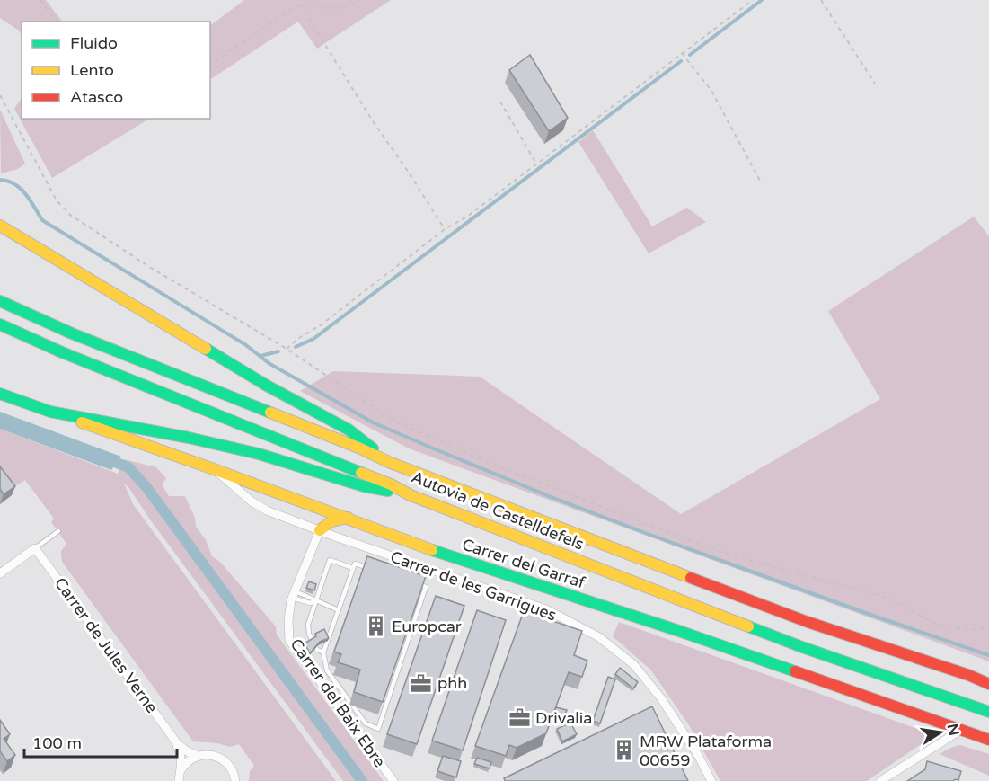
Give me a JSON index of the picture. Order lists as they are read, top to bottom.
{
  "streets": {
    "main road": ["Autovia de Castelldefels", "Carrer del Garraf"],
    "street": ["Carrer de les Garrigues", "Carrer de Jules Verne", "Carrer del Baix Ebre"]
  },
  "crossings": [
    ["Carrer del Garraf", "Carrer de les Garrigues"],
    ["Carrer de les Garrigues", "Carrer del Baix Ebre"]
  ],
  "places": {
    "building": ["Europcar", "MRW Plataforma 00659"],
    "office": ["phh", "Drivalia"]
  },
  "legend": ["Fluido", "Lento", "Atasco"],
  "scale_bar": "100 m",
  "north": "right"
}
